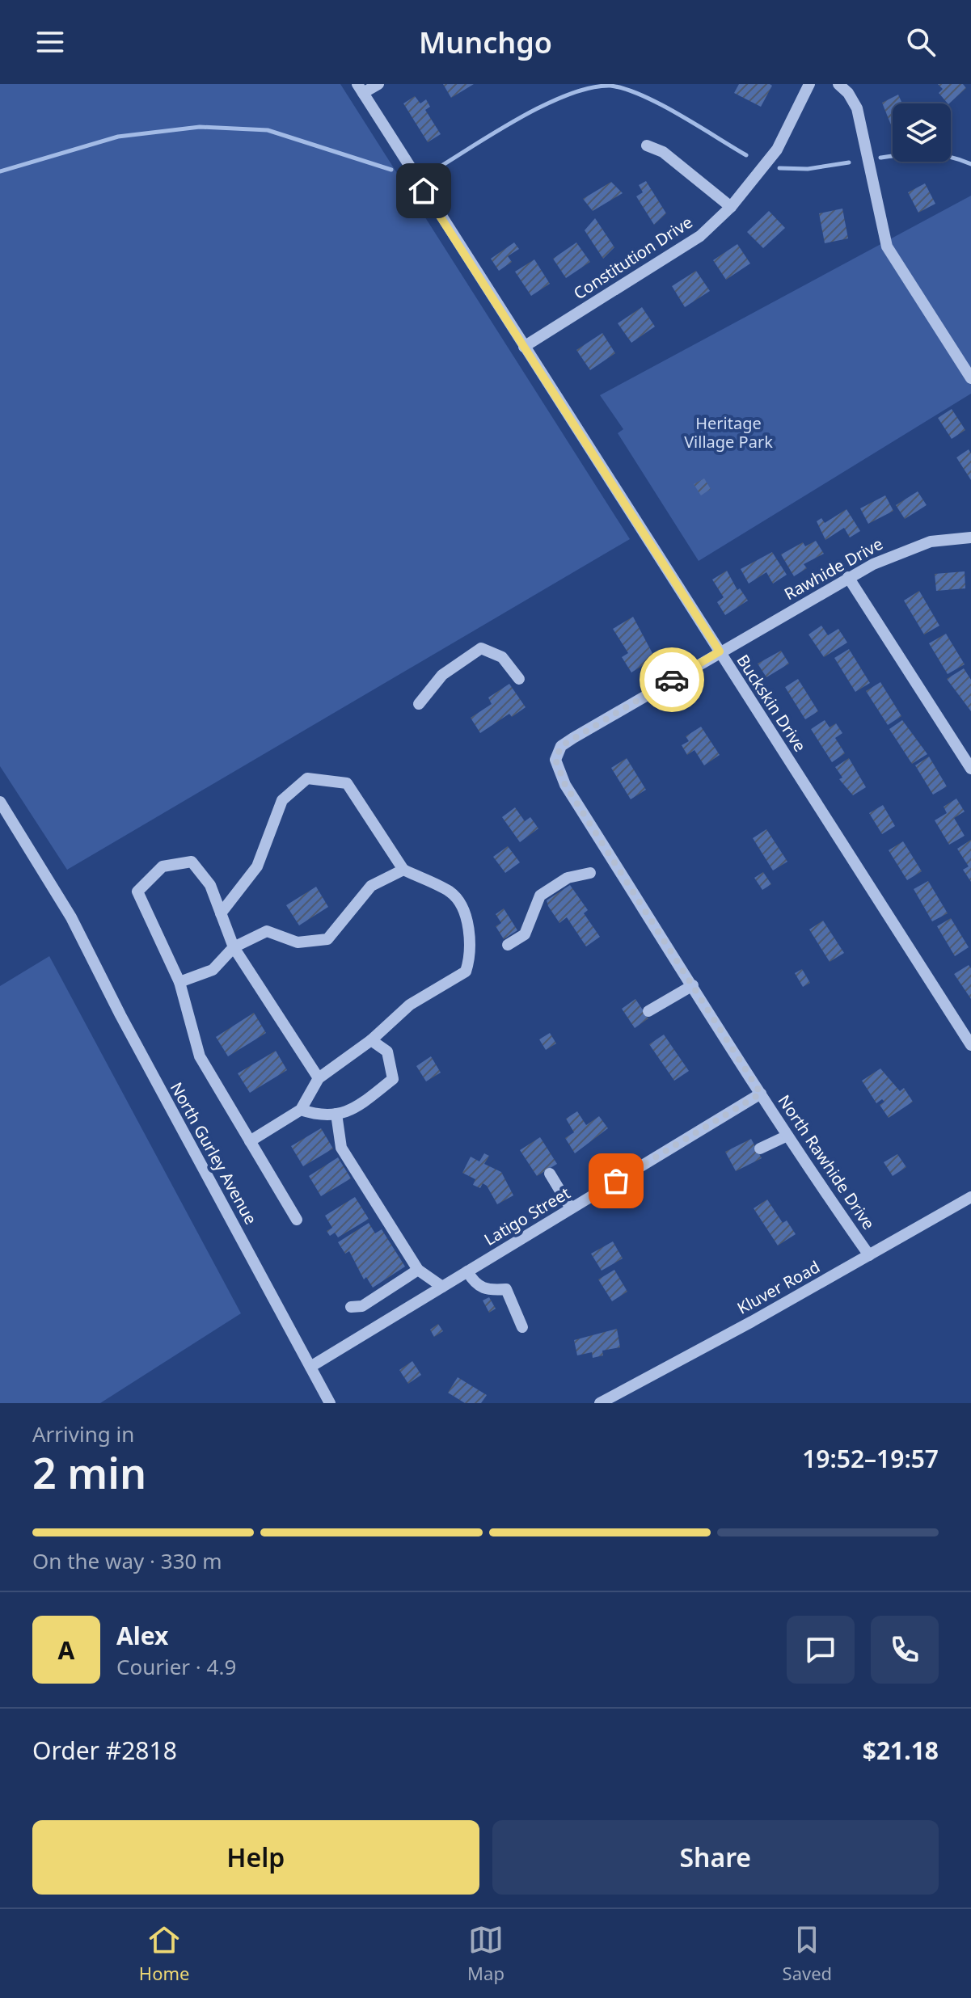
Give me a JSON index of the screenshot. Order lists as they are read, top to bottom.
{
  "streets": {
    "street": [
      "Constitution Drive",
      "Rawhide Drive",
      "Buckskin Drive",
      "North Gurley Avenue",
      "North Rawhide Drive",
      "Latigo Street",
      "Kluver Road"
    ]
  },
  "crossings": [
    ["Constitution Drive", "Buckskin Drive"],
    ["Rawhide Drive", "Buckskin Drive"],
    ["Rawhide Drive", "North Rawhide Drive"],
    ["Buckskin Drive", "North Rawhide Drive"],
    ["North Gurley Avenue", "Latigo Street"],
    ["North Rawhide Drive", "Latigo Street"],
    ["North Rawhide Drive", "Kluver Road"]
  ],
  "parks": ["Heritage Village Park"],
  "page": {
    "header": "Munchgo",
    "heading": ["2 min", "Arriving in", "19:52–19:57"],
    "panel": [
      "Alex",
      "Courier · 4.9",
      "Order #2818",
      "$21.18"
    ],
    "bar": "On the way · 330 m",
    "round": "A",
    "buttons": ["Help", "Share"],
    "tabs": ["Home", "Map", "Saved"]
  }
}
